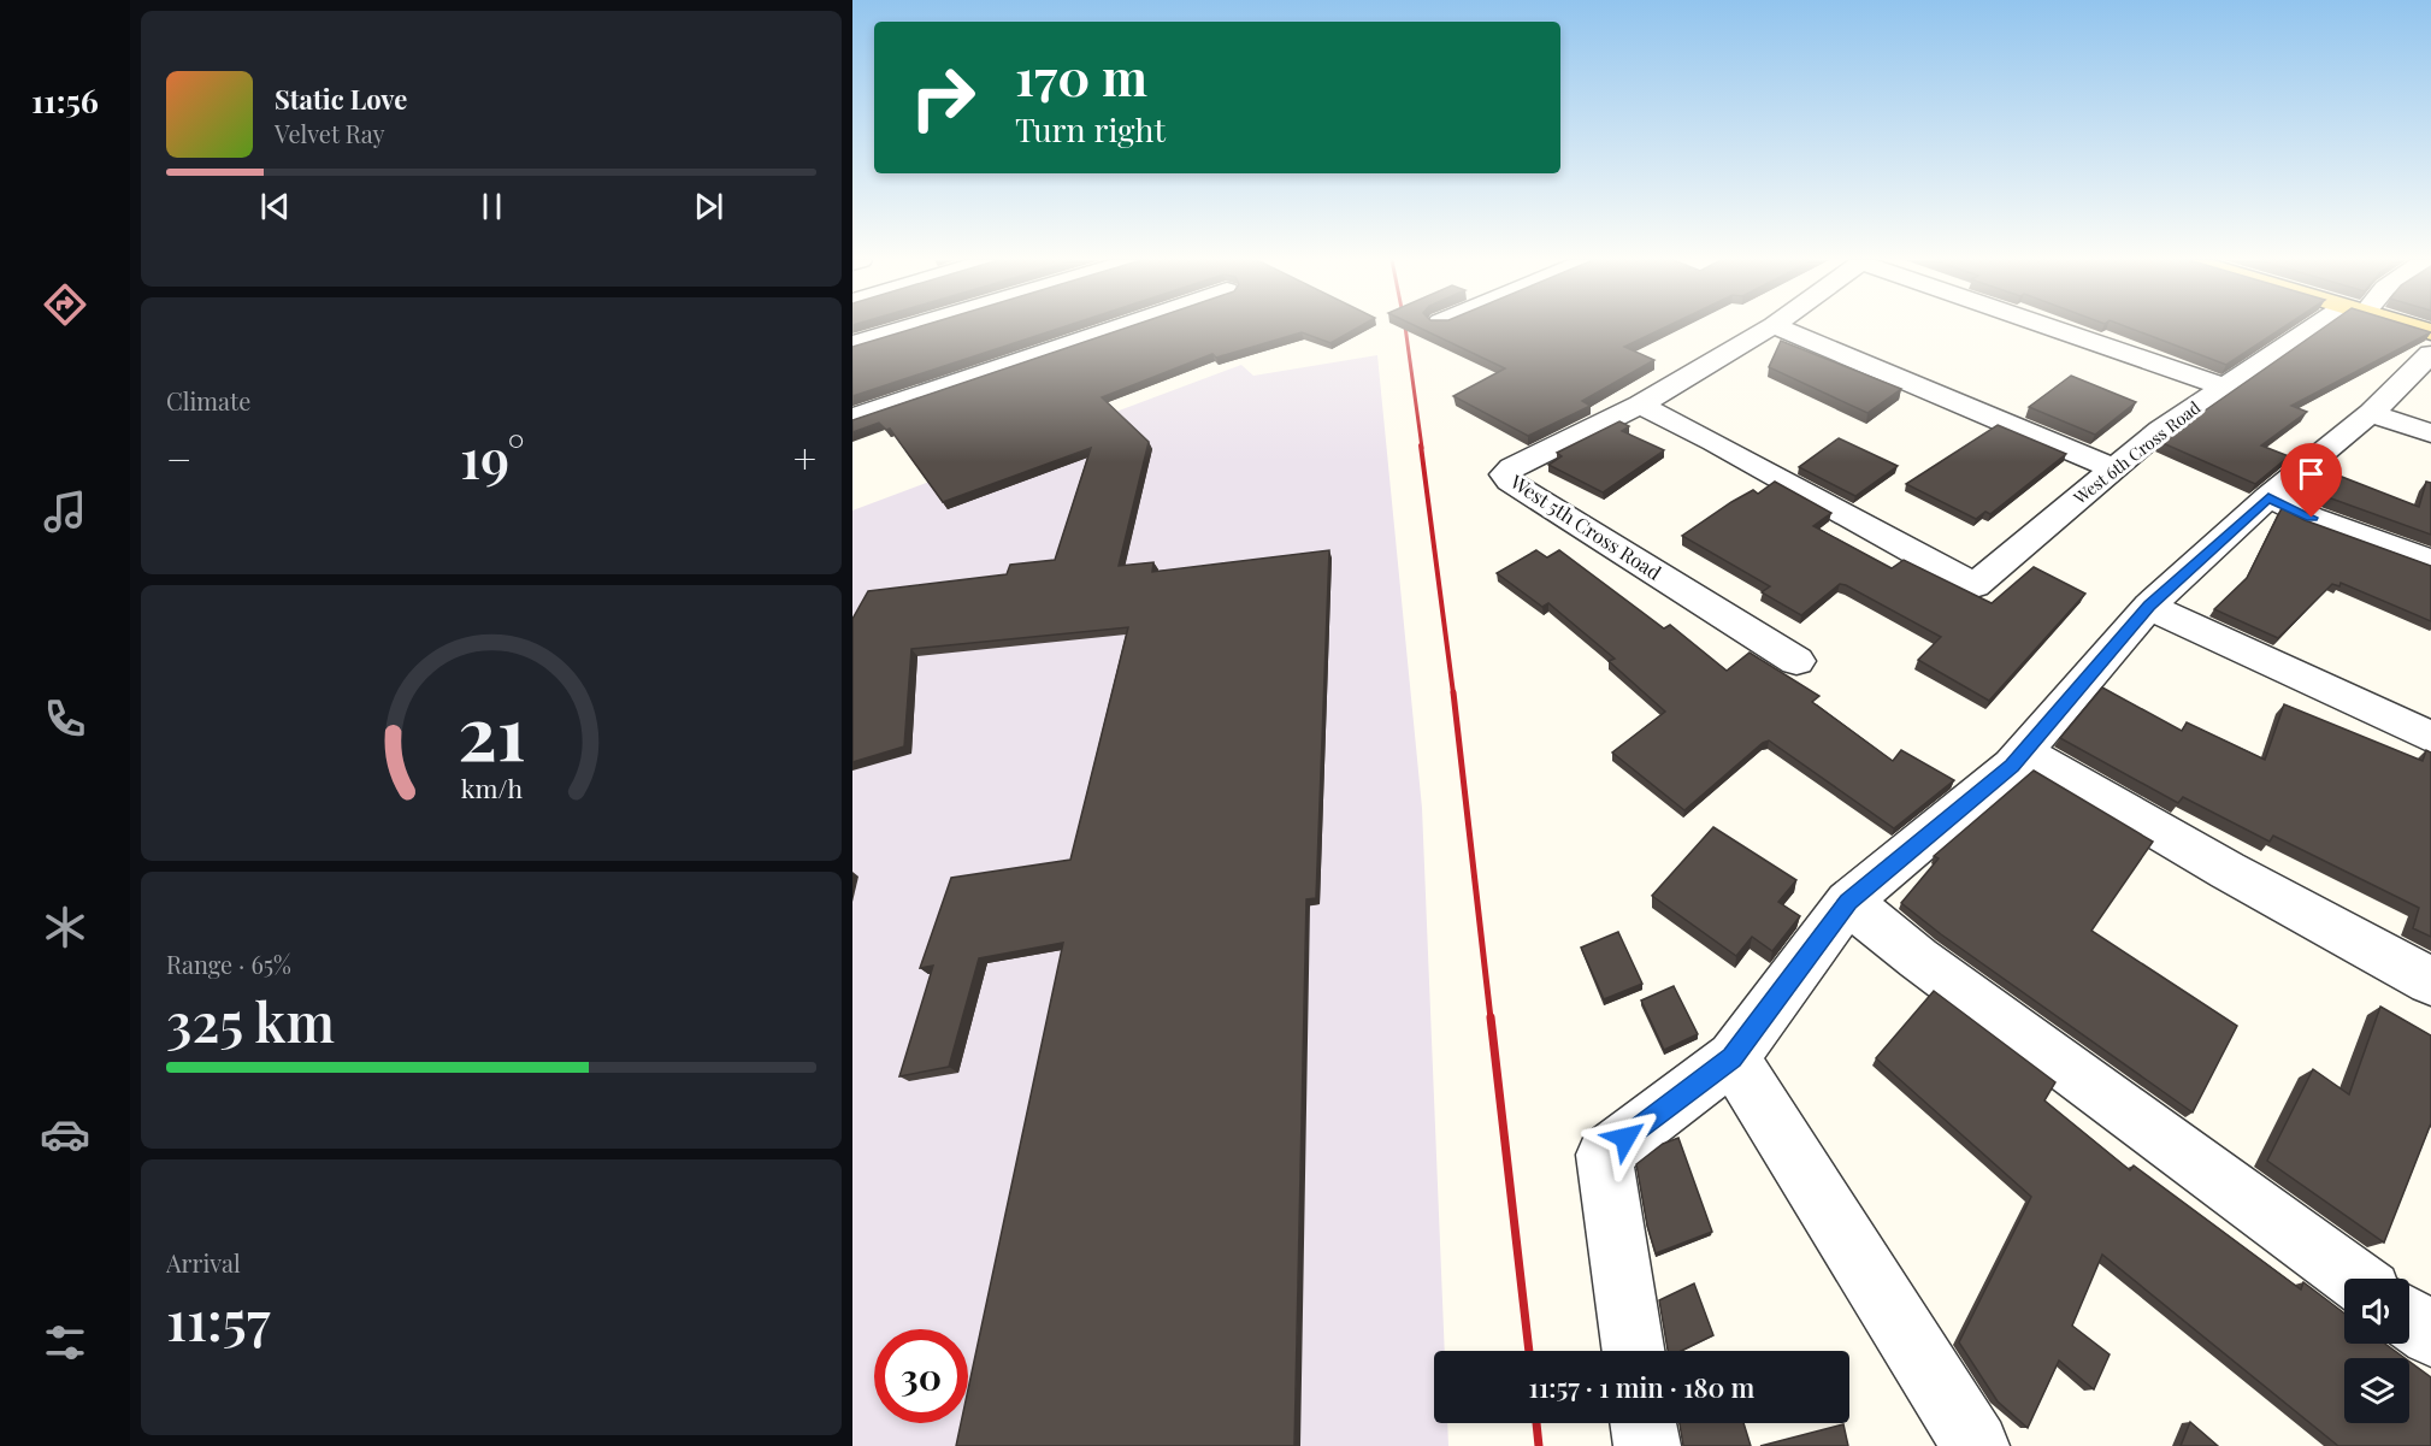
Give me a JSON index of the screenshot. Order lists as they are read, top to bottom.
{
  "streets": {
    "street": ["West 6th Cross Road", "West 5th Cross Road"]
  },
  "crossings": [
    ["West 6th Cross Road", "West 5th Cross Road"]
  ],
  "page": {
    "tabs": "11:56",
    "turn": ["170 m", "Turn right"],
    "song": ["Static Love", "Velvet Ray"],
    "tile": [
      "Climate",
      ["Range · 65%", "325 km"],
      ["Arrival", "11:57"]
    ],
    "heat": ["−", "19°", "+"],
    "limit": "30",
    "trip": "11:57 · 1 min · 180 m",
    "gauge": ["21", "km/h"]
  }
}
